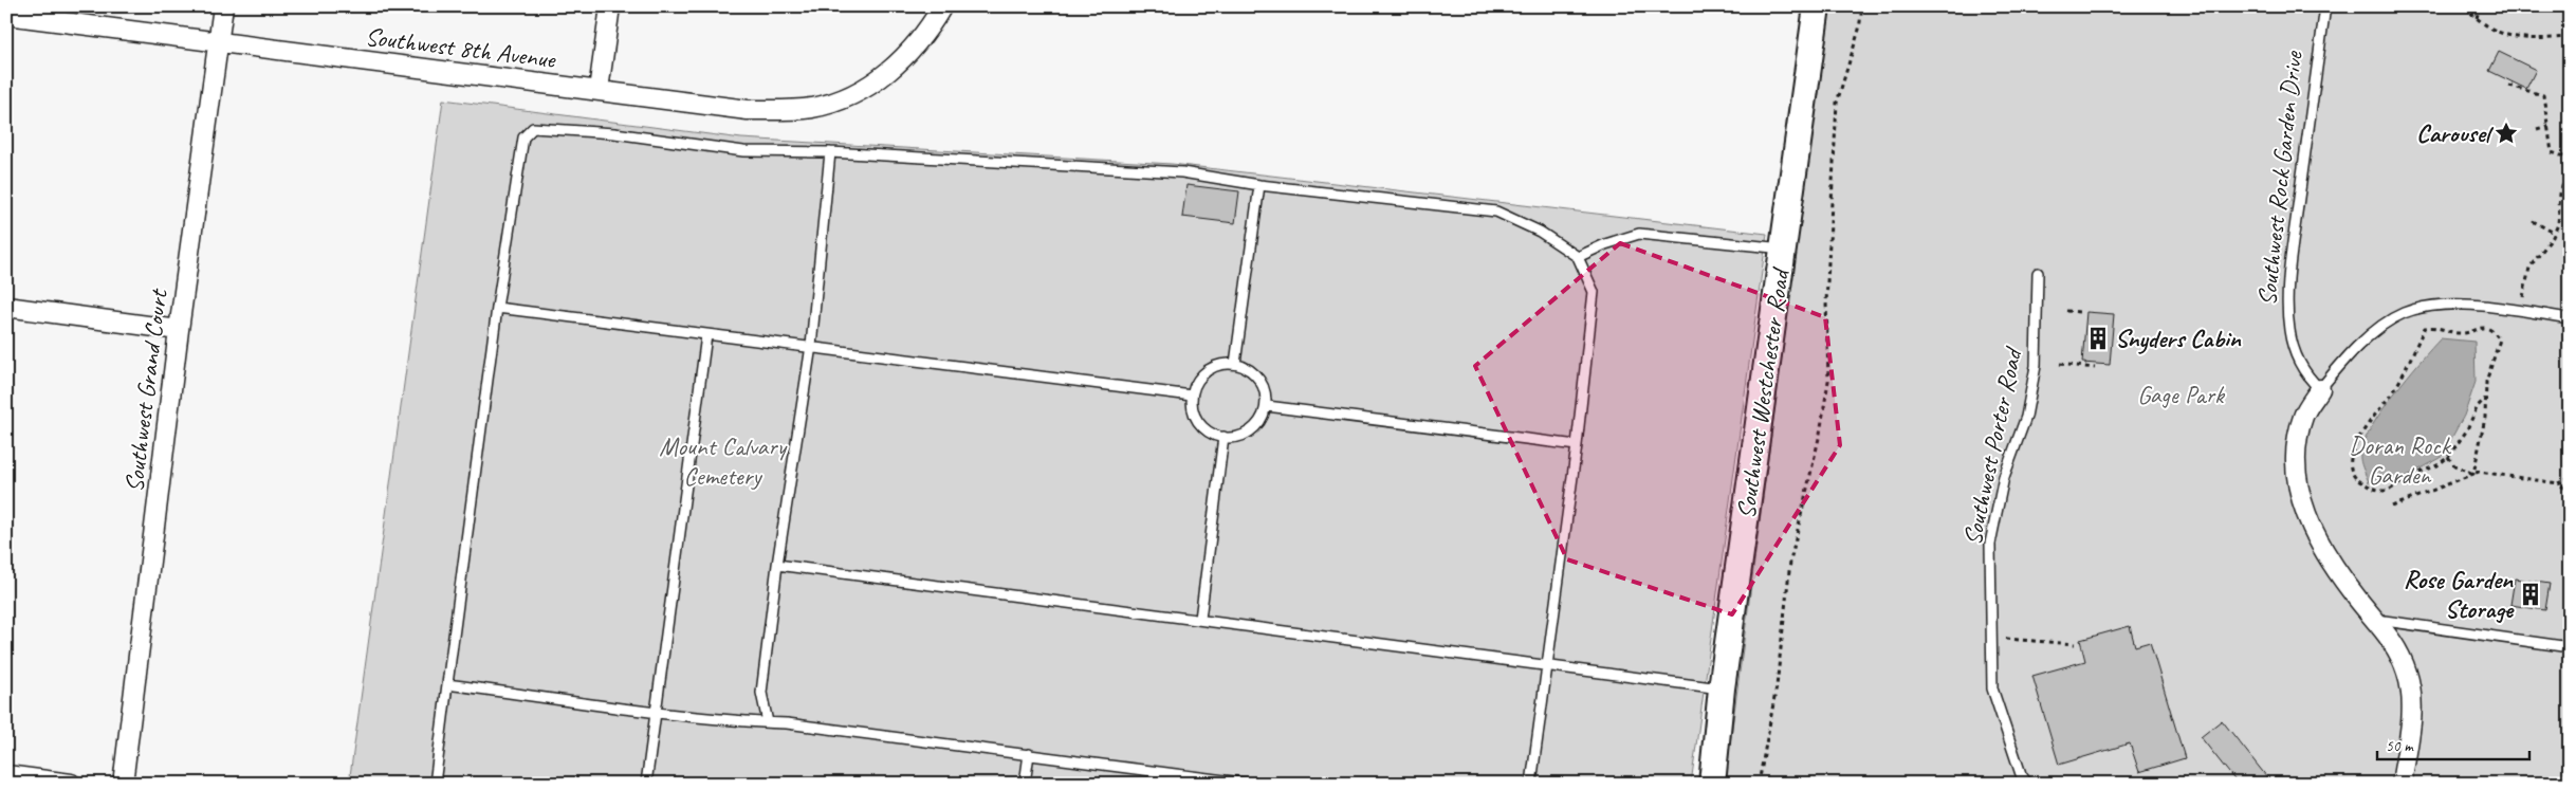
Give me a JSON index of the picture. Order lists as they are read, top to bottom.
{
  "streets": {
    "street": ["Southwest 8th Avenue", "Southwest Grand Court", "Southwest Westchester Road"],
    "lane": ["Southwest Rock Garden Drive", "Southwest Porter Road"]
  },
  "crossings": [
    ["Southwest 8th Avenue", "Southwest Grand Court"]
  ],
  "parks": ["Gage Park", "Doran Rock Garden", "Mount Calvary Cemetery"],
  "places": {
    "place": ["Carousel"],
    "building": ["Snyders Cabin", "Rose Garden Storage"]
  },
  "scale_bar": "50 m"
}
